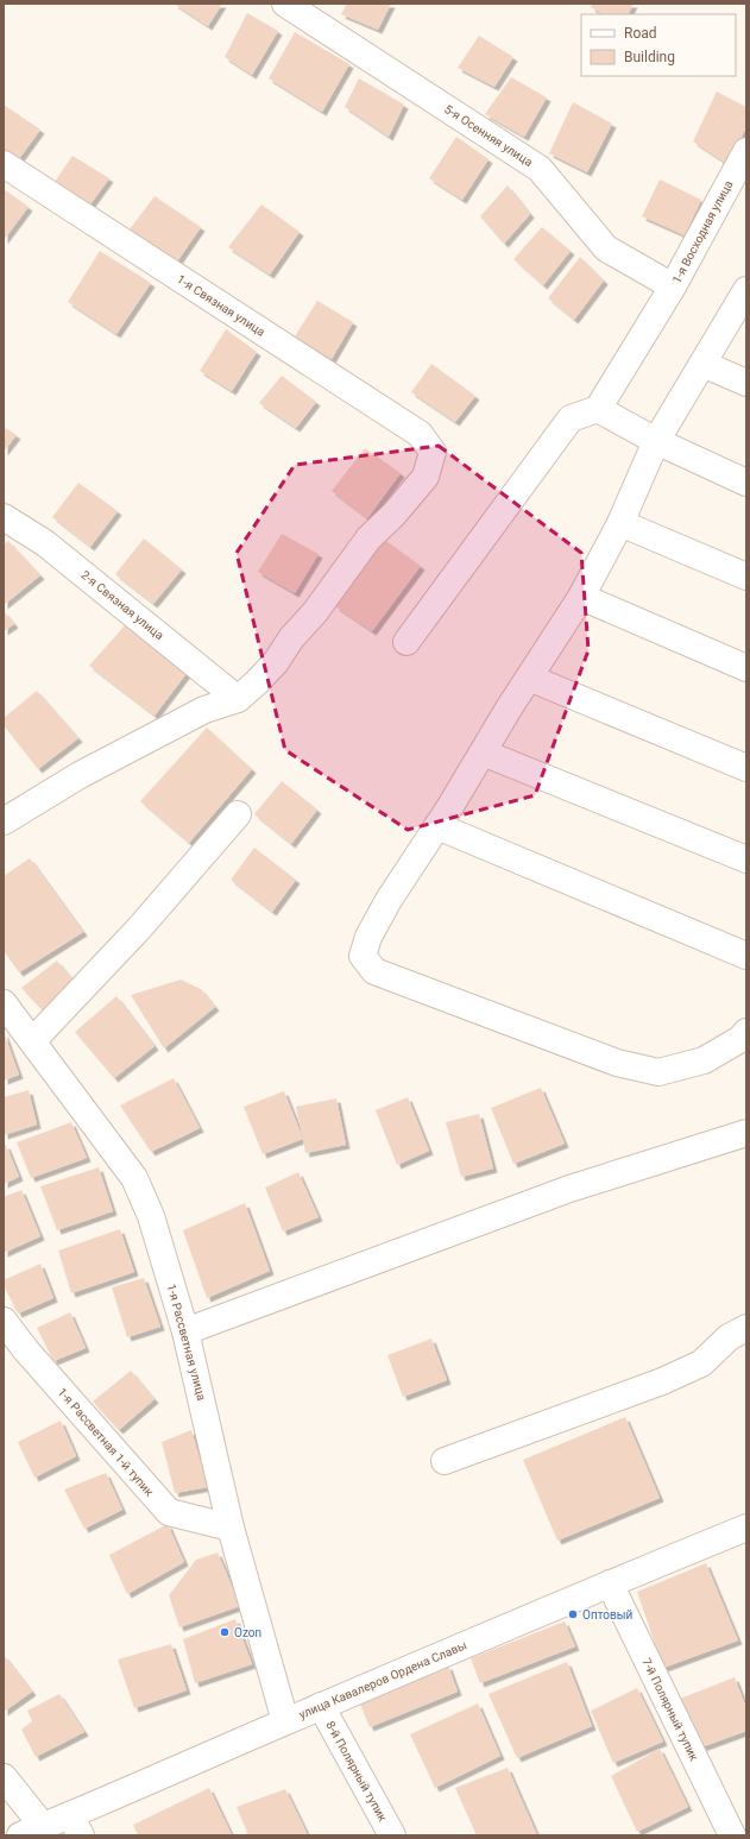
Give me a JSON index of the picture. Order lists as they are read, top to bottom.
{
  "streets": {
    "street": [
      "5-я Осенняя улица",
      "1-я Восходная улица",
      "1-я Связная улица",
      "2-я Связная улица",
      "1-я Рассветная улица",
      "1-я Рассветная 1-й тупик",
      "улица Кавалеров Ордена Славы",
      "7-й Полярный тупик",
      "8-й Полярный тупик"
    ]
  },
  "crossings": [
    ["5-я Осенняя улица", "1-я Восходная улица"],
    ["1-я Связная улица", "2-я Связная улица"],
    ["1-я Рассветная улица", "1-я Рассветная 1-й тупик"],
    ["1-я Рассветная улица", "улица Кавалеров Ордена Славы"],
    ["улица Кавалеров Ордена Славы", "7-й Полярный тупик"],
    ["улица Кавалеров Ордена Славы", "8-й Полярный тупик"]
  ],
  "places": ["Оптовый", "Ozon"],
  "legend": ["Road", "Building"]
}
